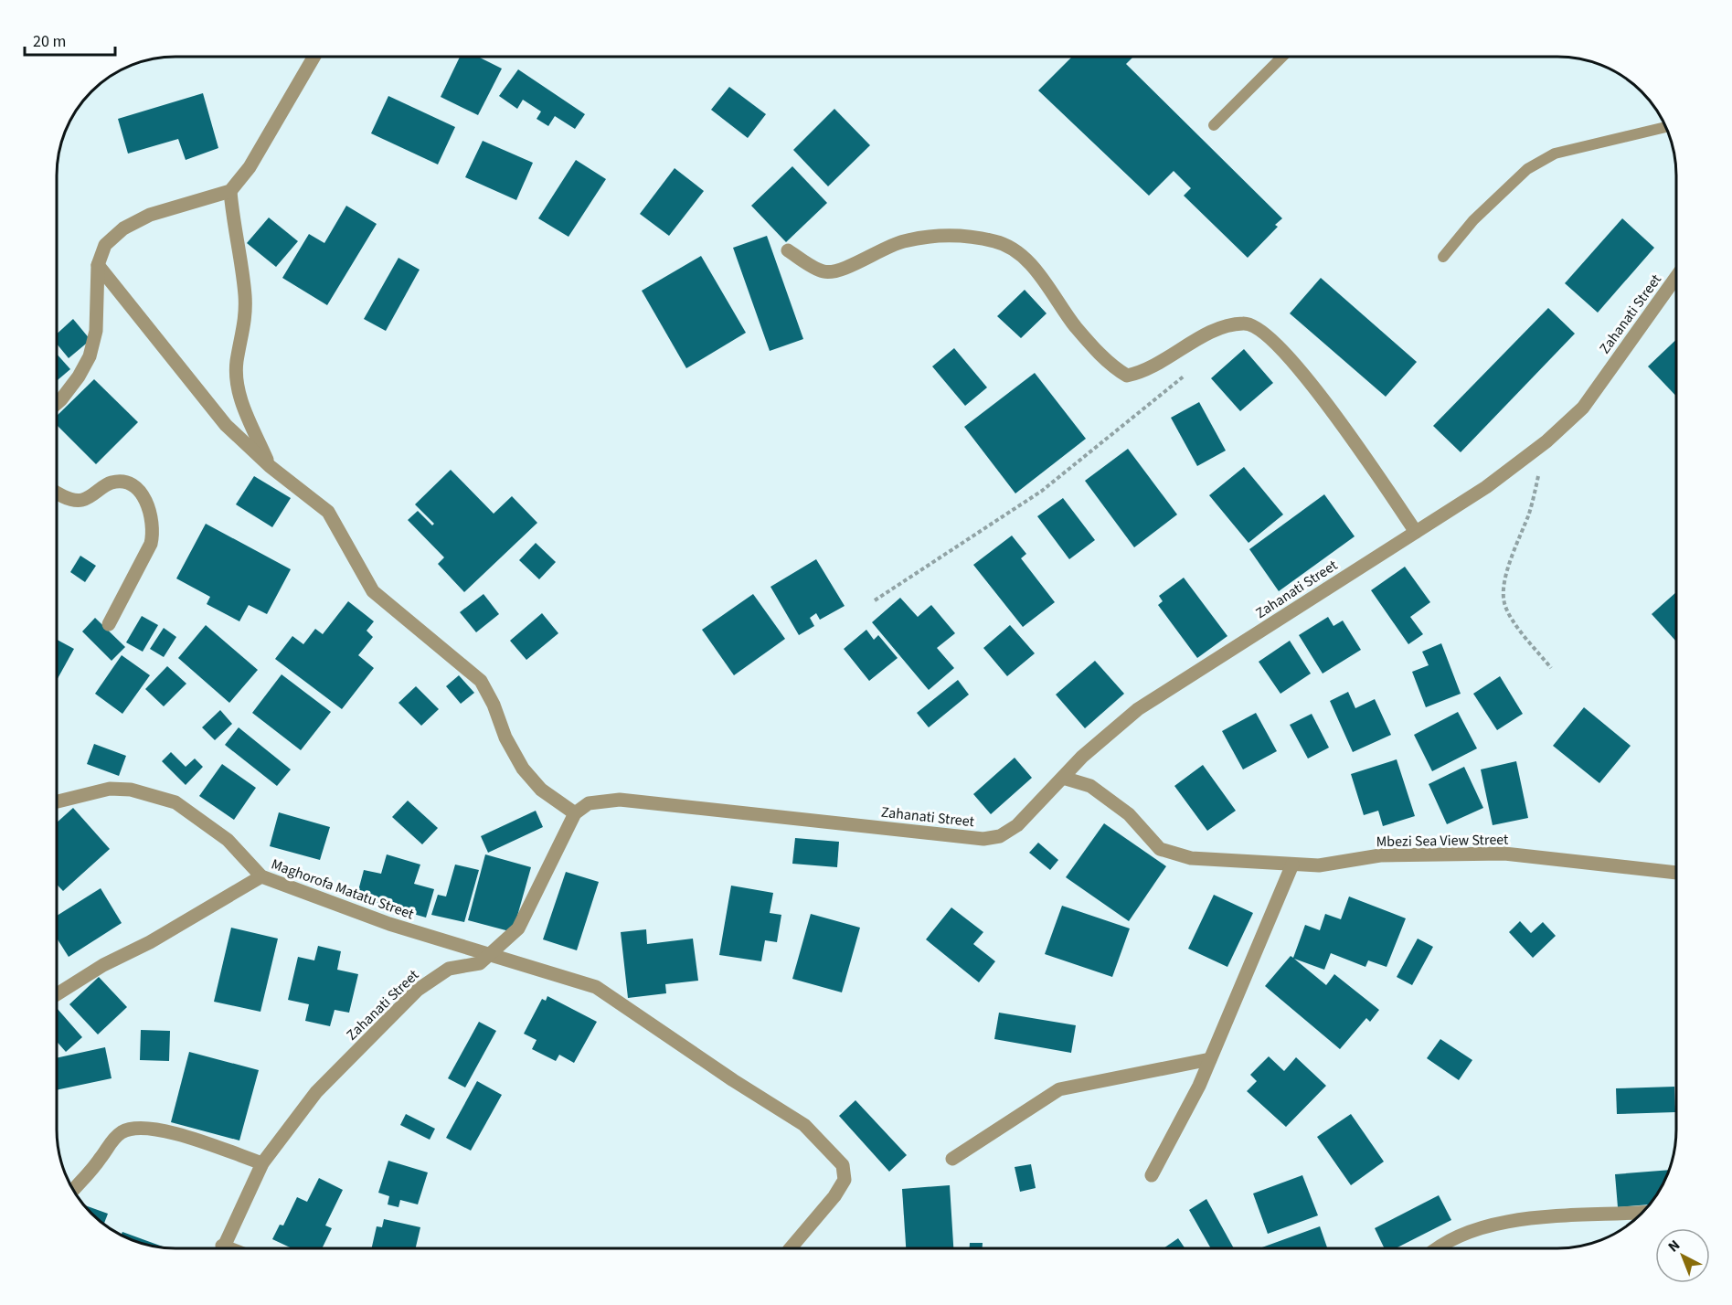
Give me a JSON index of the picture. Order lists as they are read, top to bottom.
{
  "streets": {
    "street": ["Zahanati Street", "Mbezi Sea View Street", "Maghorofa Matatu Street"]
  },
  "crossings": [
    ["Zahanati Street", "Mbezi Sea View Street"],
    ["Zahanati Street", "Maghorofa Matatu Street"]
  ],
  "scale_bar": "20 m",
  "north": "top left"
}
